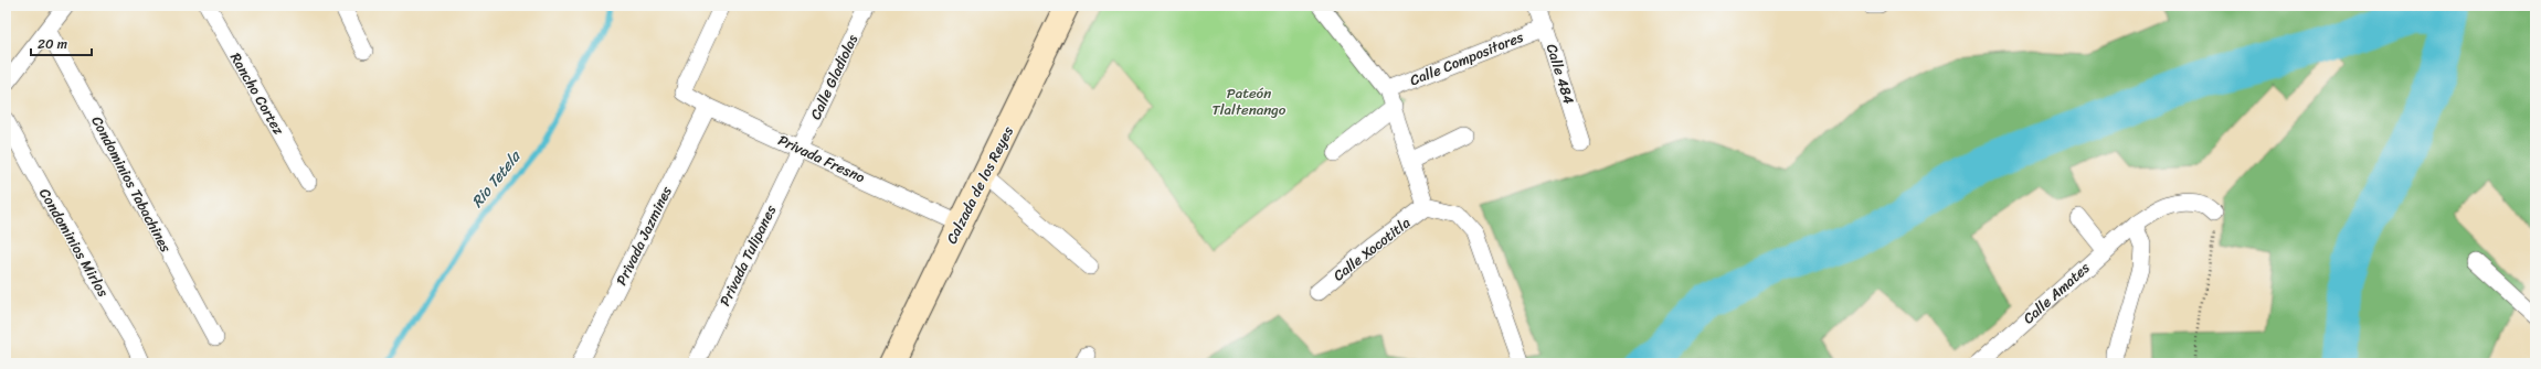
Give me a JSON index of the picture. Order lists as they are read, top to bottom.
{
  "streets": {
    "street": [
      "Calle Compositores",
      "Calle 484",
      "Calle Gladiolas",
      "Rancho Cortez",
      "Privada Fresno",
      "Condominios Tabachines",
      "Calzada de los Reyes",
      "Privada Jazmines",
      "Condominios Mirlos",
      "Calle Xocotitla",
      "Privada Tulipanes",
      "Calle Amates"
    ]
  },
  "crossings": [
    ["Calle Compositores", "Calle 484"],
    ["Calle Gladiolas", "Privada Fresno"],
    ["Calle Gladiolas", "Privada Tulipanes"],
    ["Privada Fresno", "Calzada de los Reyes"],
    ["Privada Fresno", "Privada Jazmines"],
    ["Privada Fresno", "Privada Tulipanes"]
  ],
  "water": ["Rio Tetela"],
  "parks": ["Pateón Tlaltenango"],
  "scale_bar": "20 m"
}
